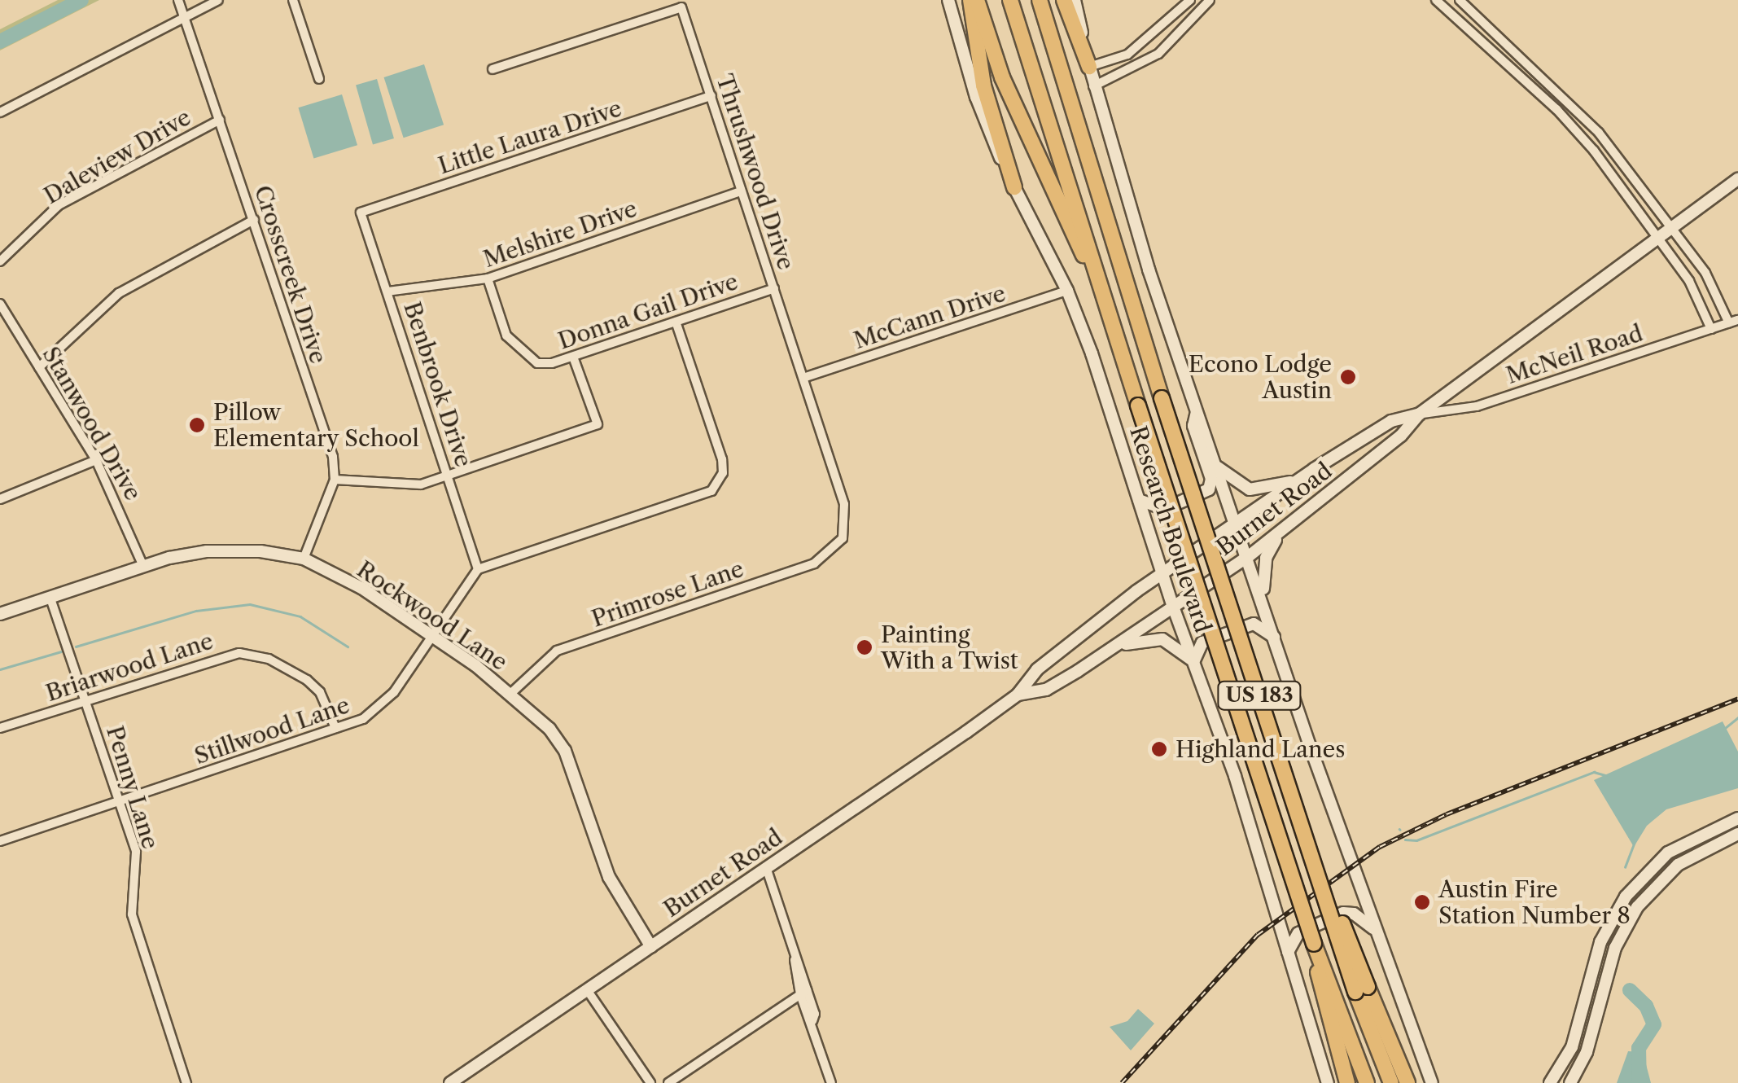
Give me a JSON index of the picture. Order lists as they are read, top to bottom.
{
  "streets": {
    "highway": ["US 183"],
    "main road": ["Burnet Road", "Research Boulevard", "Rockwood Lane"],
    "street": [
      "Little Laura Drive",
      "Daleview Drive",
      "Thrushwood Drive",
      "Melshire Drive",
      "Crosscreek Drive",
      "Donna Gail Drive",
      "McCann Drive",
      "McNeil Road",
      "Benbrook Drive",
      "Stanwood Drive",
      "Primrose Lane",
      "Briarwood Lane",
      "Stillwood Lane",
      "Penny Lane"
    ]
  },
  "crossings": [
    ["Little Laura Drive", "Thrushwood Drive"],
    ["Little Laura Drive", "Benbrook Drive"],
    ["Daleview Drive", "Crosscreek Drive"],
    ["Thrushwood Drive", "Melshire Drive"],
    ["Thrushwood Drive", "Donna Gail Drive"],
    ["Thrushwood Drive", "McCann Drive"],
    ["Thrushwood Drive", "Primrose Lane"],
    ["Melshire Drive", "Donna Gail Drive"],
    ["Melshire Drive", "Benbrook Drive"],
    ["McCann Drive", "Research Boulevard"],
    ["McNeil Road", "Burnet Road"],
    ["Benbrook Drive", "Stillwood Lane"],
    ["Stanwood Drive", "Rockwood Lane"],
    ["Burnet Road", "Research Boulevard"],
    ["Burnet Road", "Rockwood Lane"],
    ["Primrose Lane", "Rockwood Lane"],
    ["Rockwood Lane", "Stillwood Lane"],
    ["Rockwood Lane", "Penny Lane"],
    ["Briarwood Lane", "Stillwood Lane"],
    ["Briarwood Lane", "Penny Lane"],
    ["Stillwood Lane", "Penny Lane"]
  ],
  "places": [
    "Econo Lodge Austin",
    "Pillow Elementary School",
    "Painting With a Twist",
    "Highland Lanes",
    "Austin Fire Station Number 8"
  ]
}
